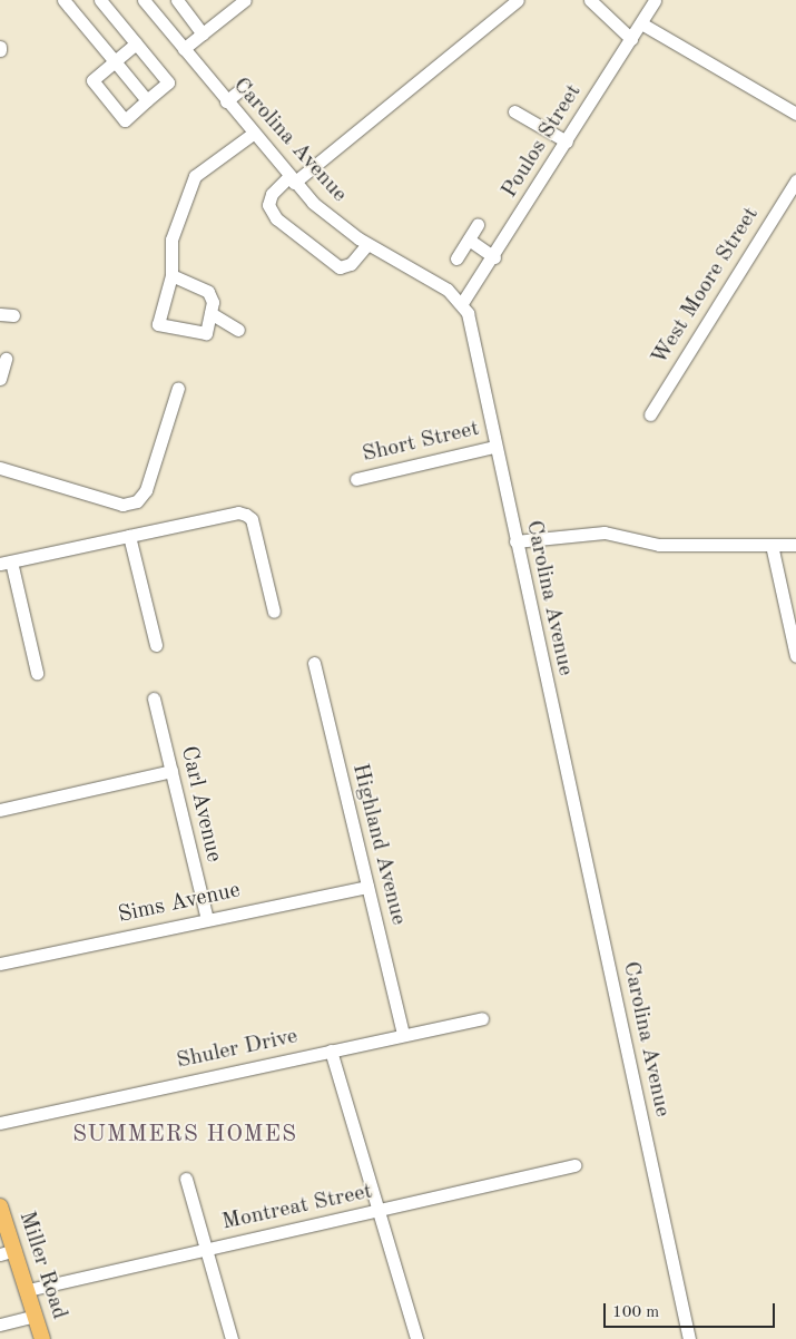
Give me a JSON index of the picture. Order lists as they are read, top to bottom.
{
  "streets": {
    "main road": ["Miller Road"],
    "street": [
      "Carolina Avenue",
      "Poulos Street",
      "West Moore Street",
      "Short Street",
      "Carl Avenue",
      "Highland Avenue",
      "Sims Avenue",
      "Shuler Drive",
      "Montreat Street"
    ]
  },
  "crossings": [
    ["Carolina Avenue", "Poulos Street"],
    ["Carolina Avenue", "Short Street"],
    ["Carl Avenue", "Sims Avenue"],
    ["Highland Avenue", "Sims Avenue"],
    ["Highland Avenue", "Shuler Drive"],
    ["Montreat Street", "Miller Road"]
  ],
  "districts": ["SUMMERS HOMES"],
  "scale_bar": "100 m"
}
